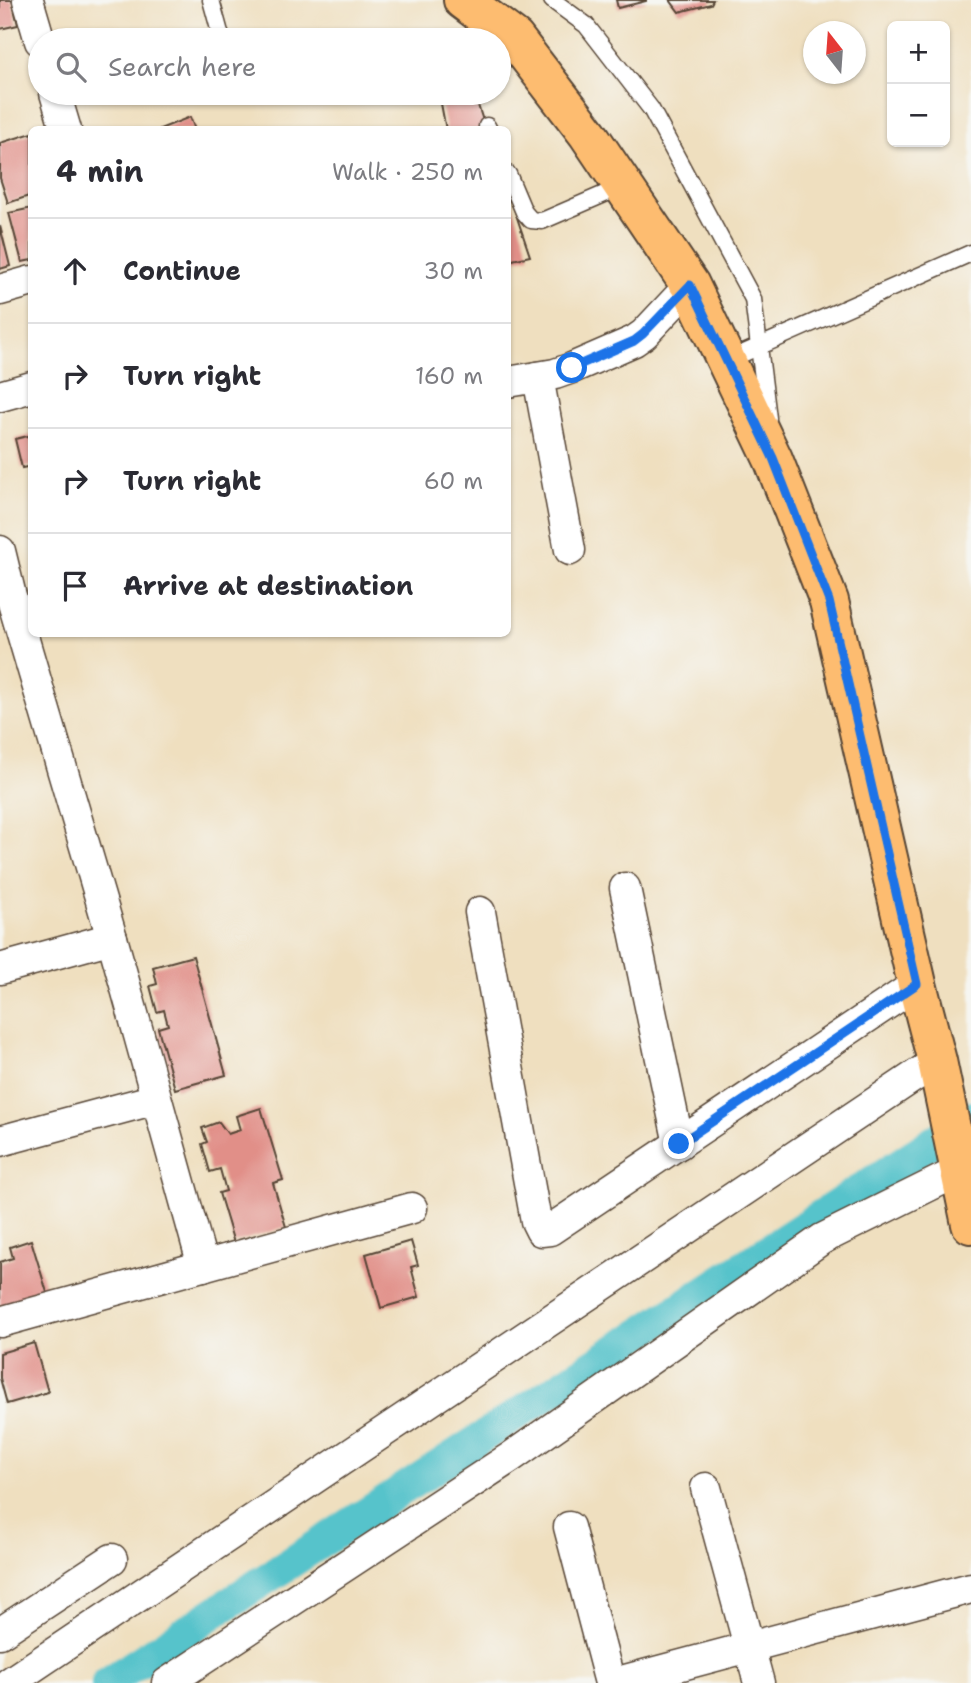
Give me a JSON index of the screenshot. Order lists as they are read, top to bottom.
{
  "north": "top",
  "page": {
    "map_buttons": ["+", "−"],
    "search": "Search here",
    "heading": ["4 min", "Walk · 250 m"],
    "list": [
      ["Continue", "30 m"],
      ["Turn right", "160 m"],
      ["Turn right", "60 m"],
      "Arrive at destination"
    ]
  }
}
